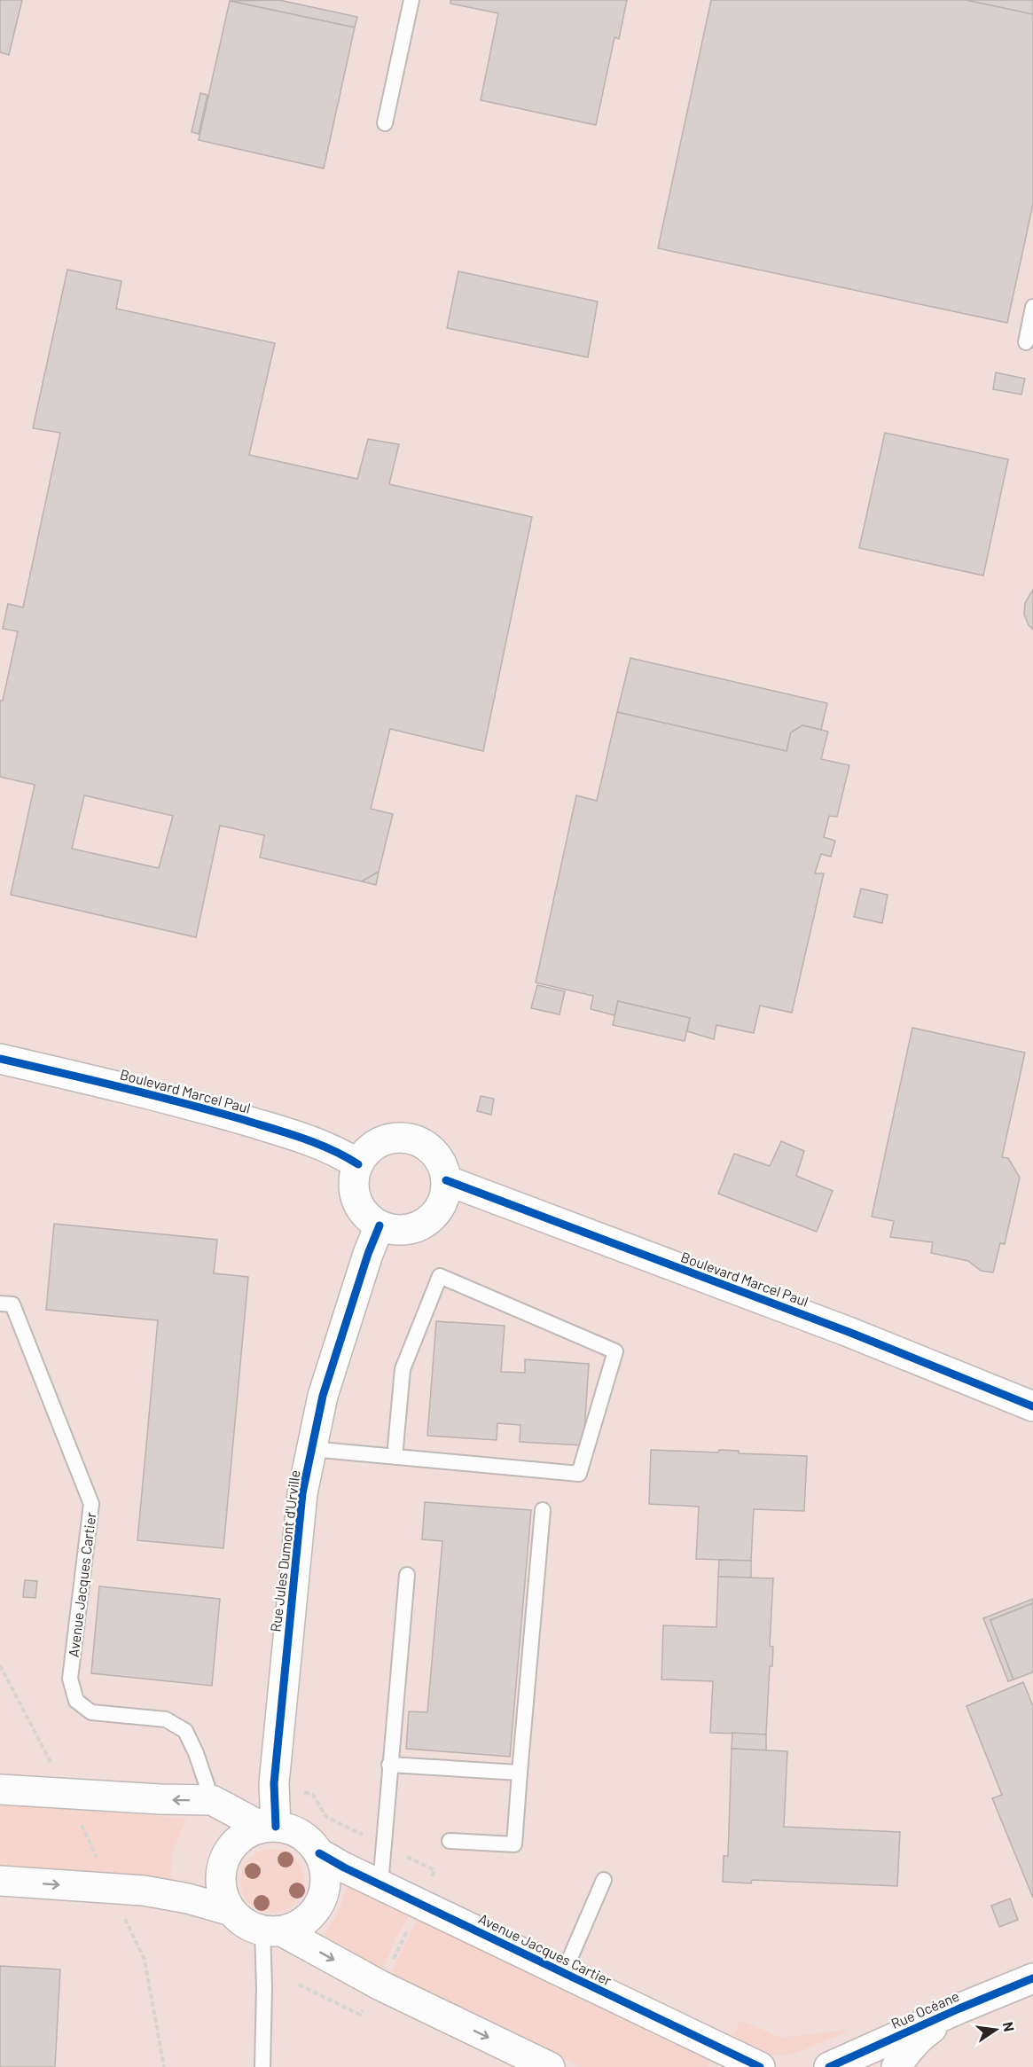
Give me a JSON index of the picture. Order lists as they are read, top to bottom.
{
  "streets": {
    "street": [
      "Boulevard Marcel Paul",
      "Rue Jules Dumont d'Urville",
      "Avenue Jacques Cartier",
      "Rue Océane"
    ]
  },
  "crossings": [
    ["Boulevard Marcel Paul", "Rue Jules Dumont d'Urville"],
    ["Rue Jules Dumont d'Urville", "Avenue Jacques Cartier"]
  ],
  "north": "right"
}
